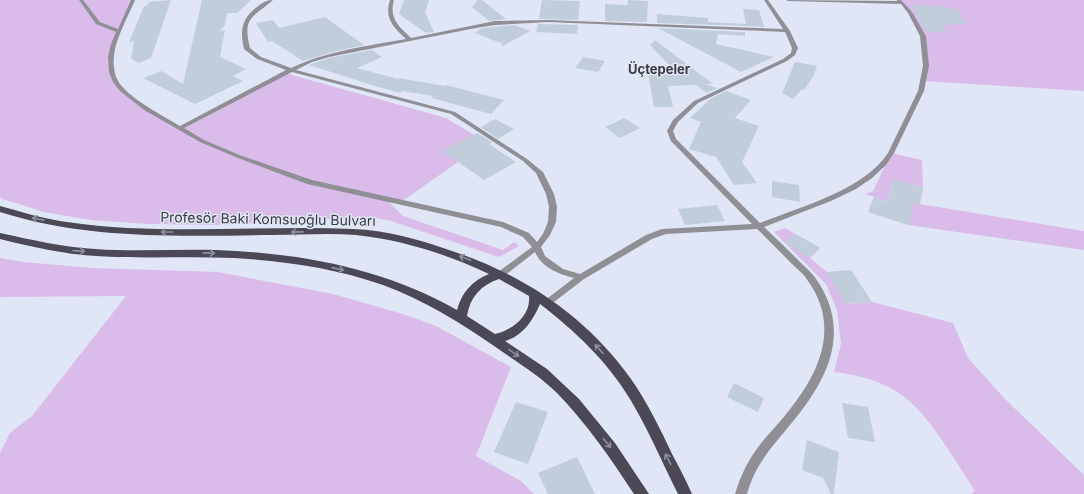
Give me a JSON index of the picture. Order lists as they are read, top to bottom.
{
  "streets": {
    "main road": ["Profesör Baki Komsuoğlu Bulvarı"]
  },
  "districts": ["Üçtepeler"]
}
